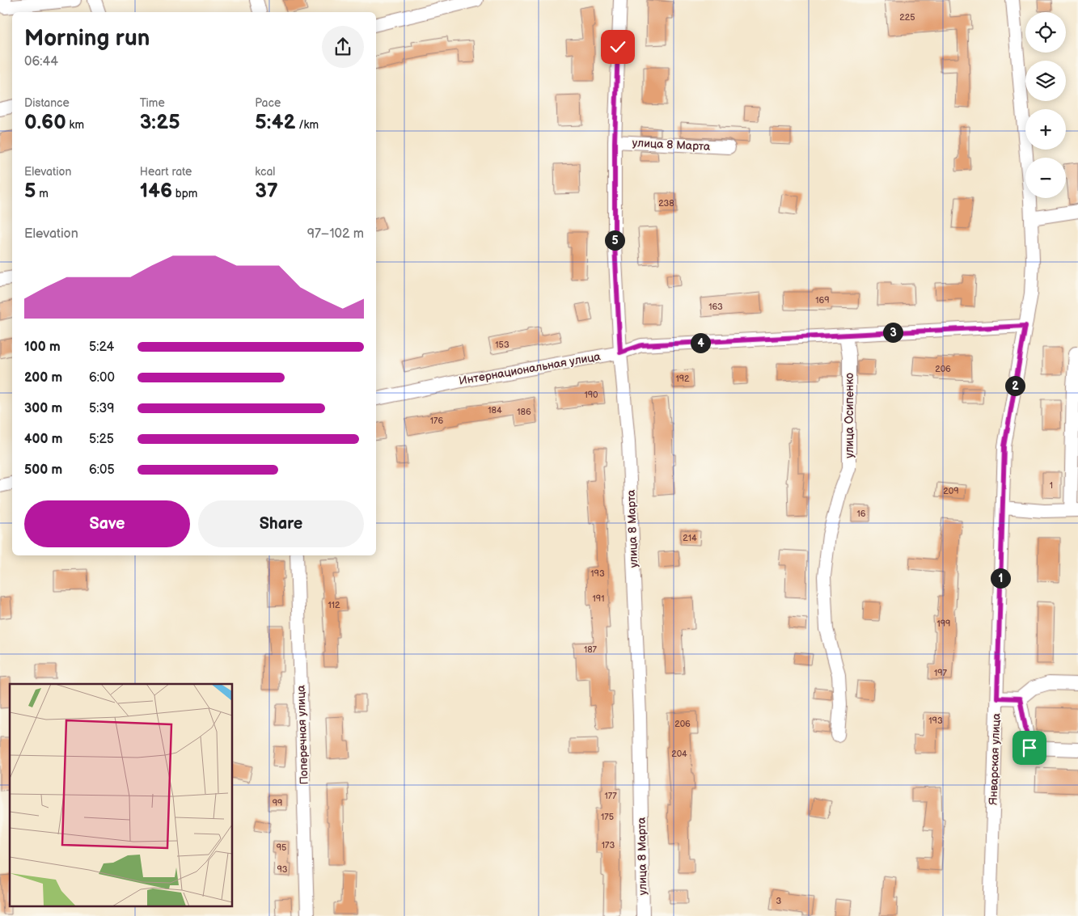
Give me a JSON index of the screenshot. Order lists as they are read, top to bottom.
{
  "streets": {
    "street": [
      "улица 8 Марта",
      "Интернациональная улица",
      "улица Осипенко",
      "Поперечная улица",
      "Январская улица"
    ]
  },
  "crossings": [
    ["улица 8 Марта", "Интернациональная улица"],
    ["Интернациональная улица", "улица Осипенко"],
    ["Интернациональная улица", "Январская улица"]
  ],
  "house_numbers": [
    "225",
    "238",
    "169",
    "163",
    "153",
    "206",
    "192",
    "190",
    "184",
    "186",
    "176",
    "1",
    "209",
    "16",
    "214",
    "193",
    "191",
    "112",
    "199",
    "187",
    "197",
    "193",
    "206",
    "204",
    "177",
    "99",
    "175",
    "173",
    "95",
    "93",
    "3"
  ],
  "page": {
    "map_buttons": ["+", "−"],
    "heading": ["Morning run", "06:44"],
    "stats": [
      ["Distance", "0.60 km"],
      ["Time", "3:25"],
      ["Pace", "5:42 /km"],
      ["Elevation", "5 m"],
      ["Heart rate", "146 bpm"],
      ["kcal", "37"]
    ],
    "chart": ["Elevation", "97–102 m"],
    "pins": [
      "5",
      "3",
      "4",
      "2",
      "1"
    ],
    "list": [
      {
        "name": "100 m",
        "note": "5:24"
      },
      {
        "name": "200 m",
        "note": "6:00"
      },
      {
        "name": "300 m",
        "note": "5:39"
      },
      {
        "name": "400 m",
        "note": "5:25"
      },
      {
        "name": "500 m",
        "note": "6:05"
      }
    ],
    "buttons": ["Save", "Share"]
  }
}
